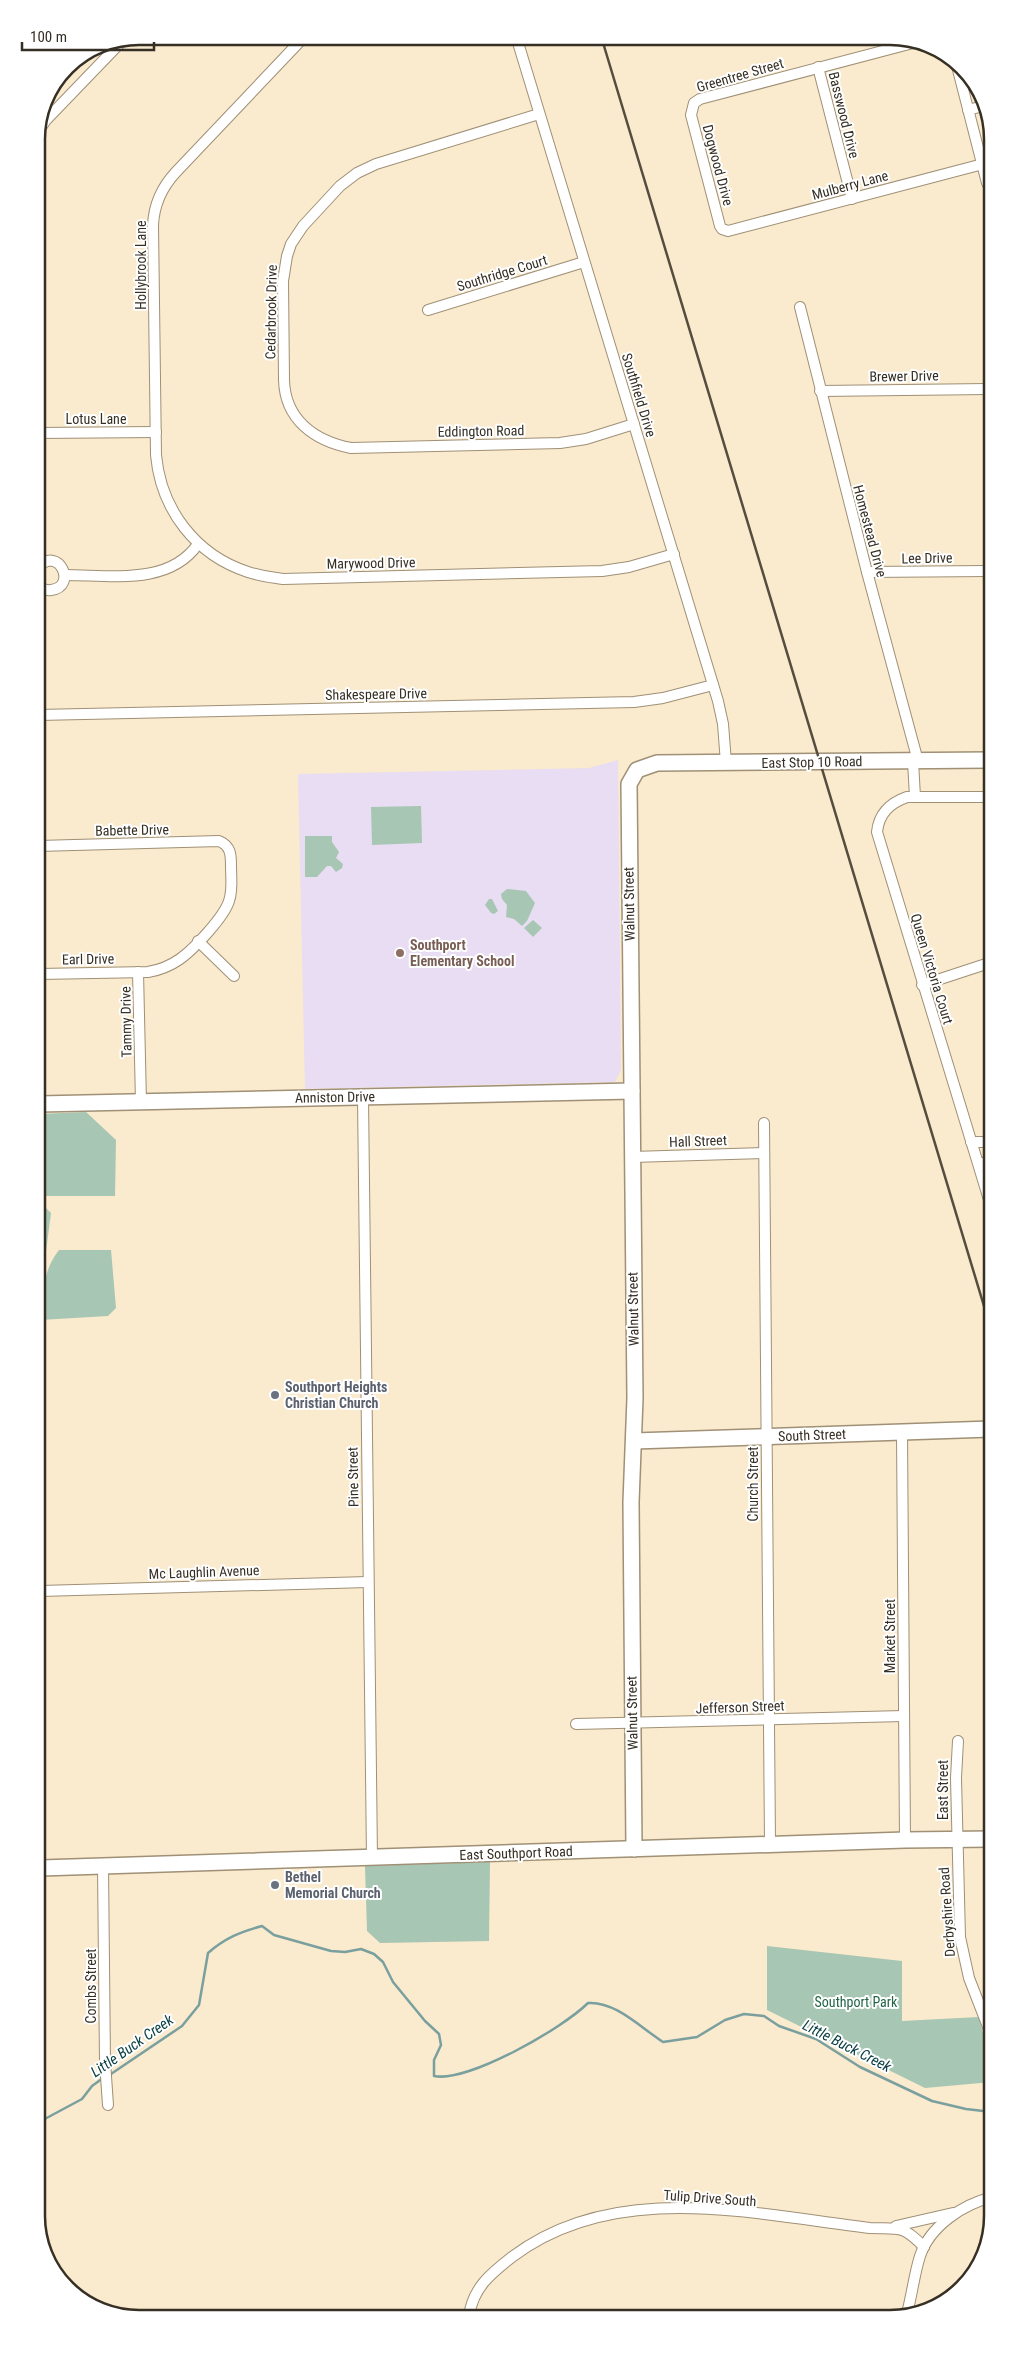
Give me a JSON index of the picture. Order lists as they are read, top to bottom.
{
  "streets": {
    "street": [
      "Greentree Street",
      "Basswood Drive",
      "Dogwood Drive",
      "Mulberry Lane",
      "Hollybrook Lane",
      "Southridge Court",
      "Cedarbrook Drive",
      "Brewer Drive",
      "Southfield Drive",
      "Lotus Lane",
      "Eddington Road",
      "Homestead Drive",
      "Lee Drive",
      "Marywood Drive",
      "Shakespeare Drive",
      "East Stop 10 Road",
      "Babette Drive",
      "Walnut Street",
      "Earl Drive",
      "Queen Victoria Court",
      "Tammy Drive",
      "Anniston Drive",
      "Hall Street",
      "South Street",
      "Pine Street",
      "Church Street",
      "Mc Laughlin Avenue",
      "Market Street",
      "Jefferson Street",
      "East Street",
      "East Southport Road",
      "Derbyshire Road",
      "Combs Street",
      "Tulip Drive South"
    ]
  },
  "crossings": [
    ["Greentree Street", "Basswood Drive"],
    ["Greentree Street", "Dogwood Drive"],
    ["Basswood Drive", "Mulberry Lane"],
    ["Dogwood Drive", "Mulberry Lane"],
    ["Hollybrook Lane", "Lotus Lane"],
    ["Hollybrook Lane", "Marywood Drive"],
    ["Southridge Court", "Southfield Drive"],
    ["Cedarbrook Drive", "Southfield Drive"],
    ["Cedarbrook Drive", "Eddington Road"],
    ["Brewer Drive", "Homestead Drive"],
    ["Southfield Drive", "Eddington Road"],
    ["Southfield Drive", "Marywood Drive"],
    ["Southfield Drive", "Shakespeare Drive"],
    ["Southfield Drive", "East Stop 10 Road"],
    ["Lotus Lane", "Marywood Drive"],
    ["Homestead Drive", "Lee Drive"],
    ["Homestead Drive", "East Stop 10 Road"],
    ["East Stop 10 Road", "Walnut Street"],
    ["Babette Drive", "Tammy Drive"],
    ["Walnut Street", "Anniston Drive"],
    ["Walnut Street", "Hall Street"],
    ["Walnut Street", "South Street"],
    ["Walnut Street", "Jefferson Street"],
    ["Walnut Street", "East Southport Road"],
    ["Earl Drive", "Tammy Drive"],
    ["Tammy Drive", "Anniston Drive"],
    ["Anniston Drive", "Pine Street"],
    ["Hall Street", "Church Street"],
    ["South Street", "Church Street"],
    ["South Street", "Market Street"],
    ["Pine Street", "Mc Laughlin Avenue"],
    ["Pine Street", "East Southport Road"],
    ["Church Street", "Jefferson Street"],
    ["Church Street", "East Southport Road"],
    ["Market Street", "Jefferson Street"],
    ["Market Street", "East Southport Road"],
    ["East Street", "East Southport Road"],
    ["East Street", "Derbyshire Road"],
    ["East Southport Road", "Derbyshire Road"],
    ["East Southport Road", "Combs Street"]
  ],
  "water": ["Little Buck Creek"],
  "parks": ["Southport Park"],
  "places": ["Southport Elementary School", "Southport Heights Christian Church", "Bethel Memorial Church"],
  "scale_bar": "100 m"
}
